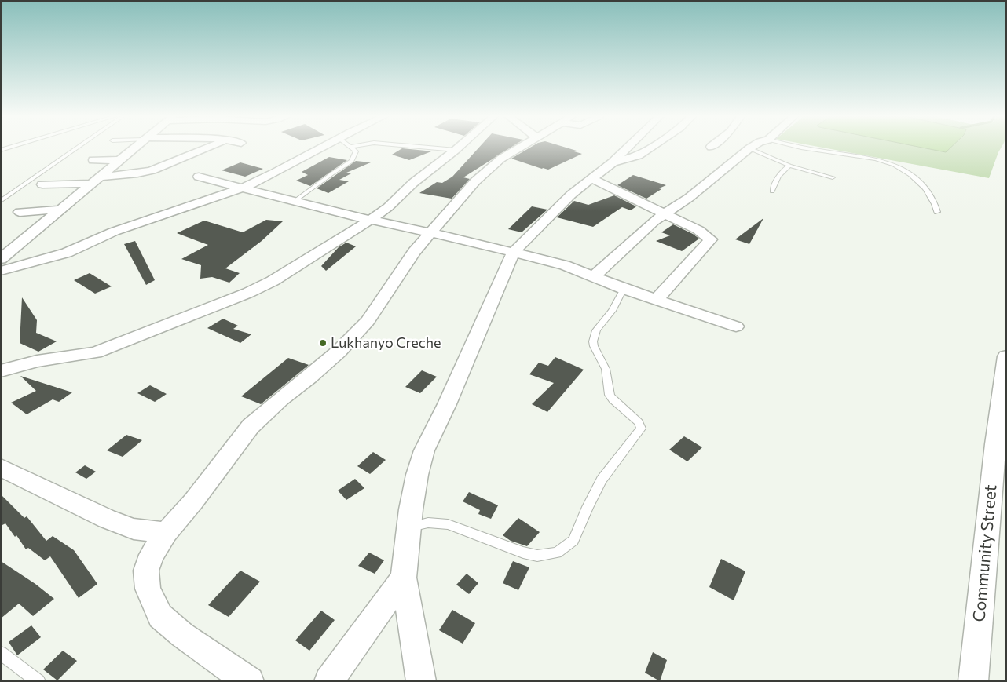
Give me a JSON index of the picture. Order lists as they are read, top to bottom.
{
  "streets": {
    "street": ["Community Street"]
  },
  "places": ["Lukhanyo Creche"]
}
